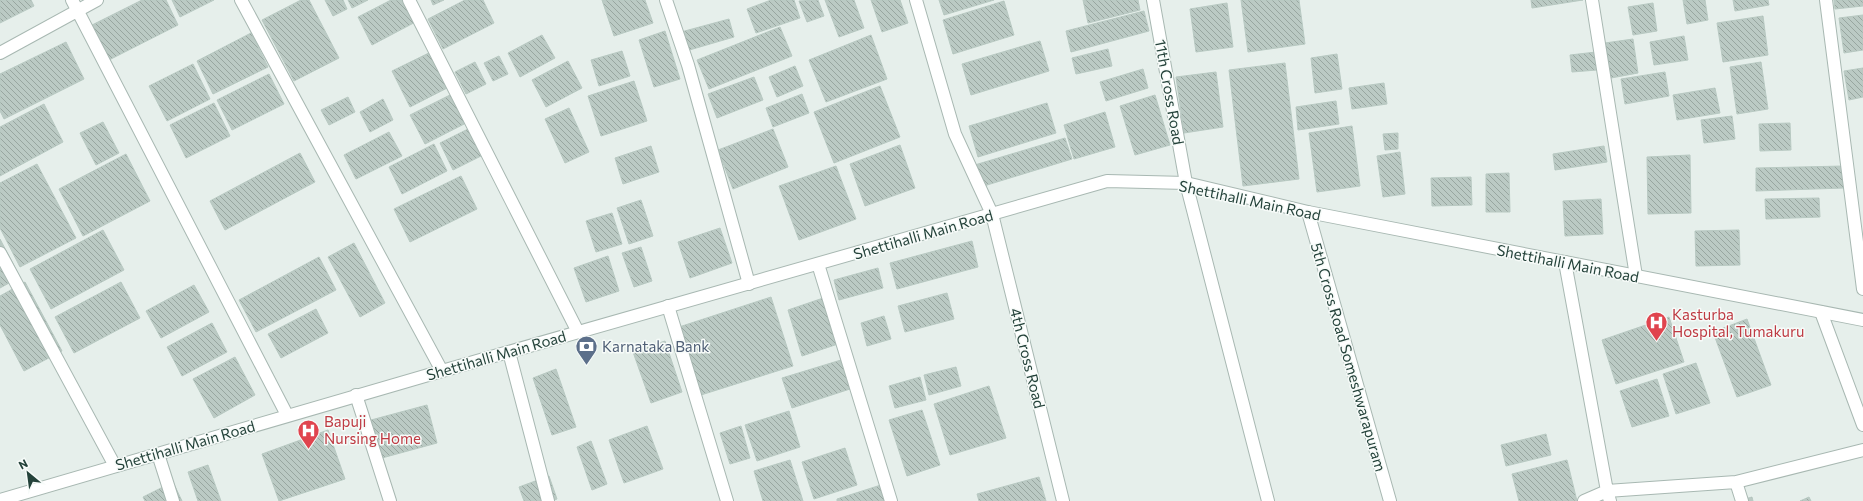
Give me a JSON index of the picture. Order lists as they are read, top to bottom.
{
  "streets": {
    "street": [
      "11th Cross Road",
      "Shettihalli Main Road",
      "5th Cross Road Someshwarapuram",
      "4th Cross Road"
    ]
  },
  "crossings": [
    ["11th Cross Road", "Shettihalli Main Road"],
    ["Shettihalli Main Road", "5th Cross Road Someshwarapuram"],
    ["Shettihalli Main Road", "4th Cross Road"]
  ],
  "places": {
    "hospital": ["Kasturba Hospital, Tumakuru", "Bapuji Nursing Home"],
    "bank": ["Karnataka Bank"]
  },
  "north": "top left"
}
